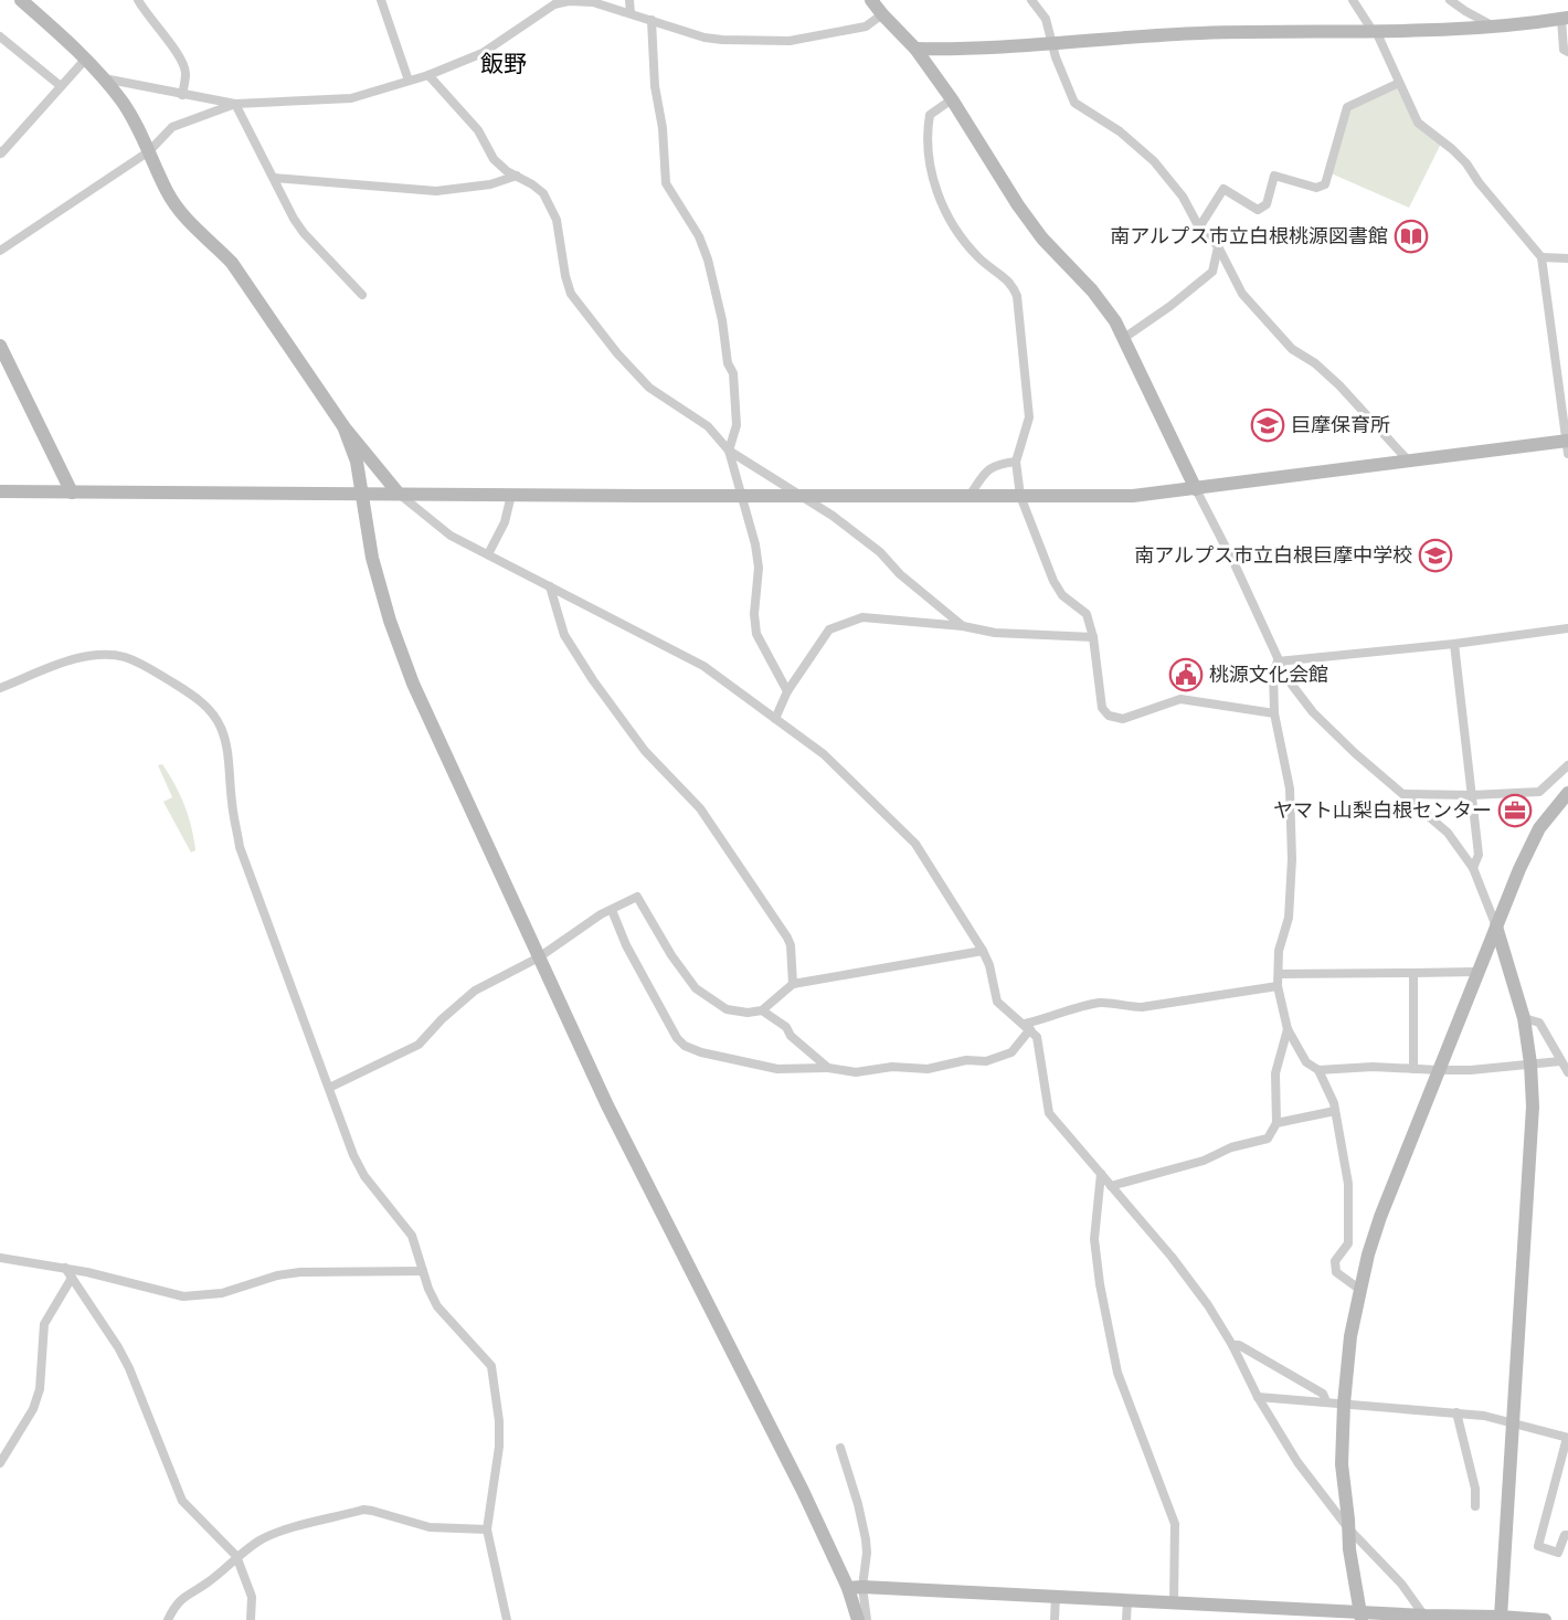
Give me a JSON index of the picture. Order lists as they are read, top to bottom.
{
  "districts": ["飯野"],
  "places": {
    "library": ["南アルプス市立白根桃源図書館"],
    "school or university": ["巨摩保育所", "南アルプス市立白根巨摩中学校"],
    "public building": ["桃源文化会館"],
    "office": ["ヤマト山梨白根センター"]
  }
}
